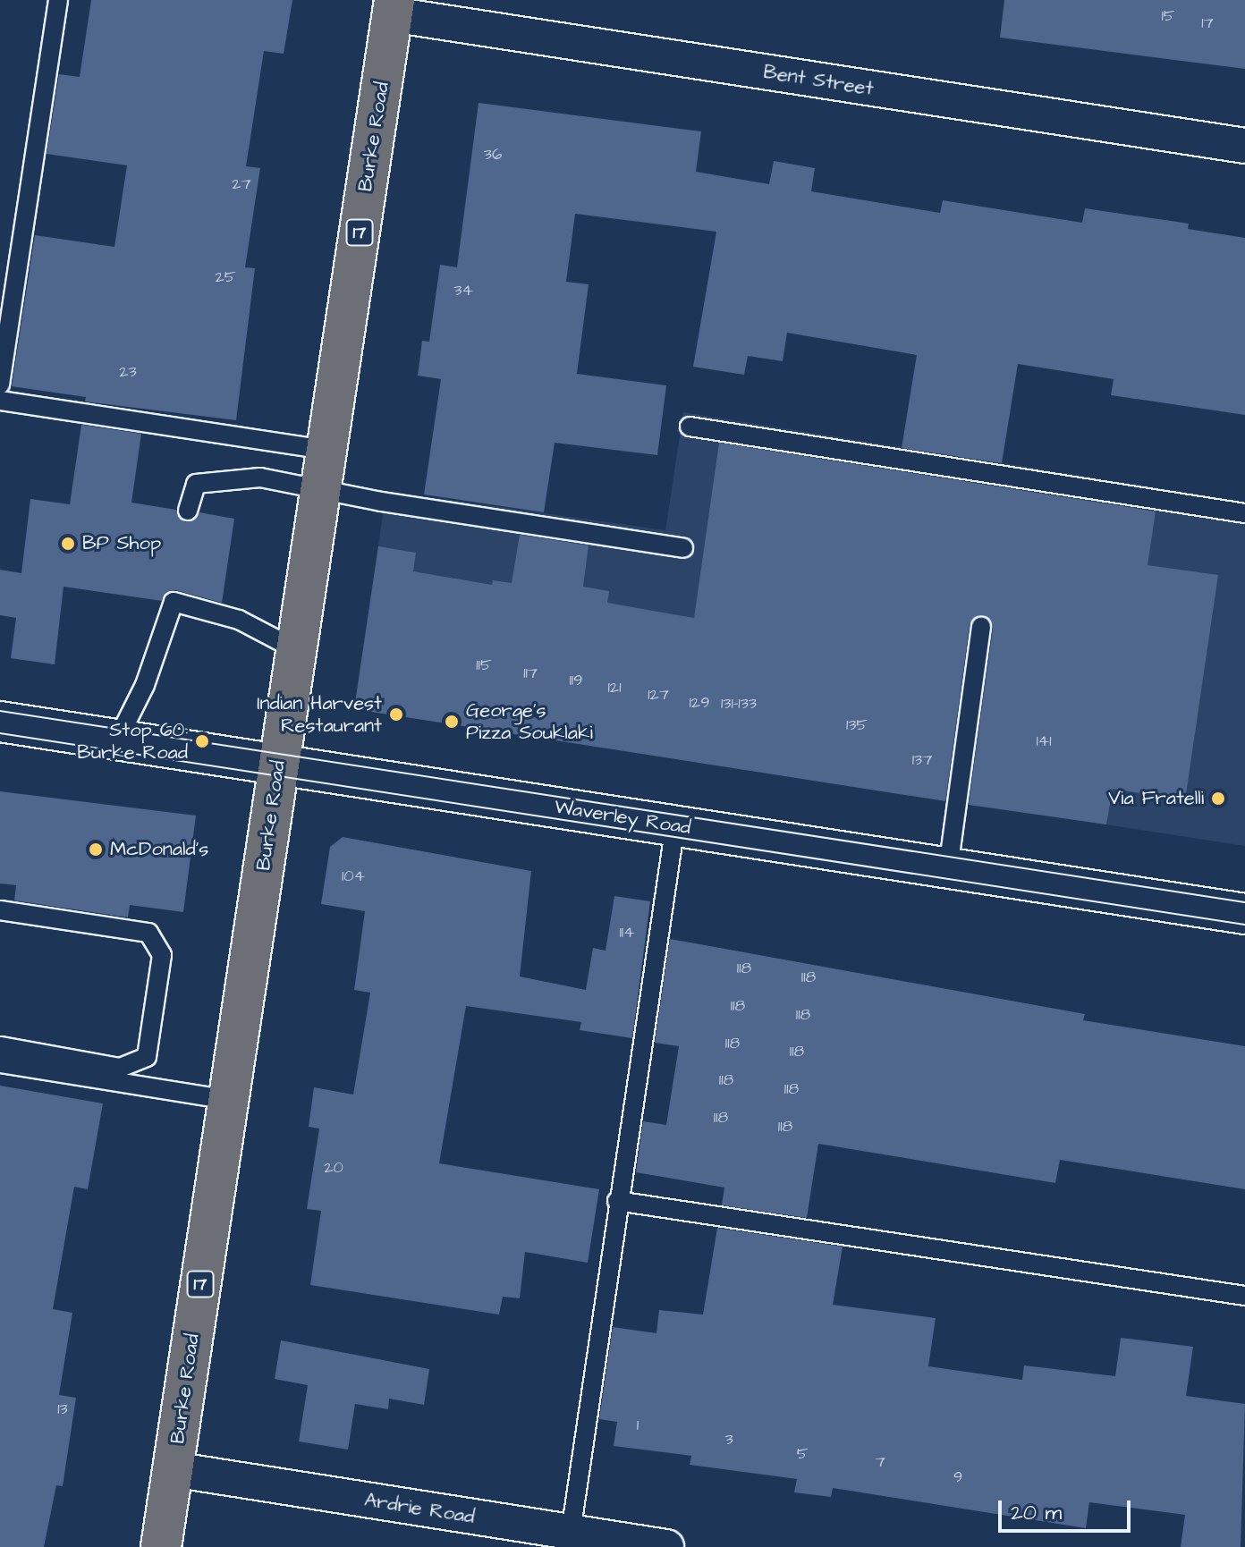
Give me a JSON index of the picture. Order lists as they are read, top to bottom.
{
  "streets": {
    "main road": ["Burke Road", "17", "Waverley Road"],
    "street": ["Bent Street", "Ardrie Road"]
  },
  "crossings": [
    ["Bent Street", "Burke Road"],
    ["Burke Road", "Waverley Road"],
    ["Burke Road", "Ardrie Road"]
  ],
  "places": [
    "BP Shop",
    "Indian Harvest Restaurant",
    "George's Pizza Souklaki",
    "Stop 60: Burke Road",
    "Via Fratelli",
    "McDonald's"
  ],
  "house_numbers": [
    "15",
    "17",
    "36",
    "27",
    "25",
    "34",
    "23",
    "115",
    "117",
    "119",
    "121",
    "127",
    "129",
    "131-133",
    "135",
    "141",
    "137",
    "104",
    "114",
    "118",
    "118",
    "118",
    "118",
    "118",
    "118",
    "118",
    "118",
    "118",
    "118",
    "20",
    "13",
    "1",
    "3",
    "5",
    "7",
    "9"
  ],
  "scale_bar": "20 m"
}
